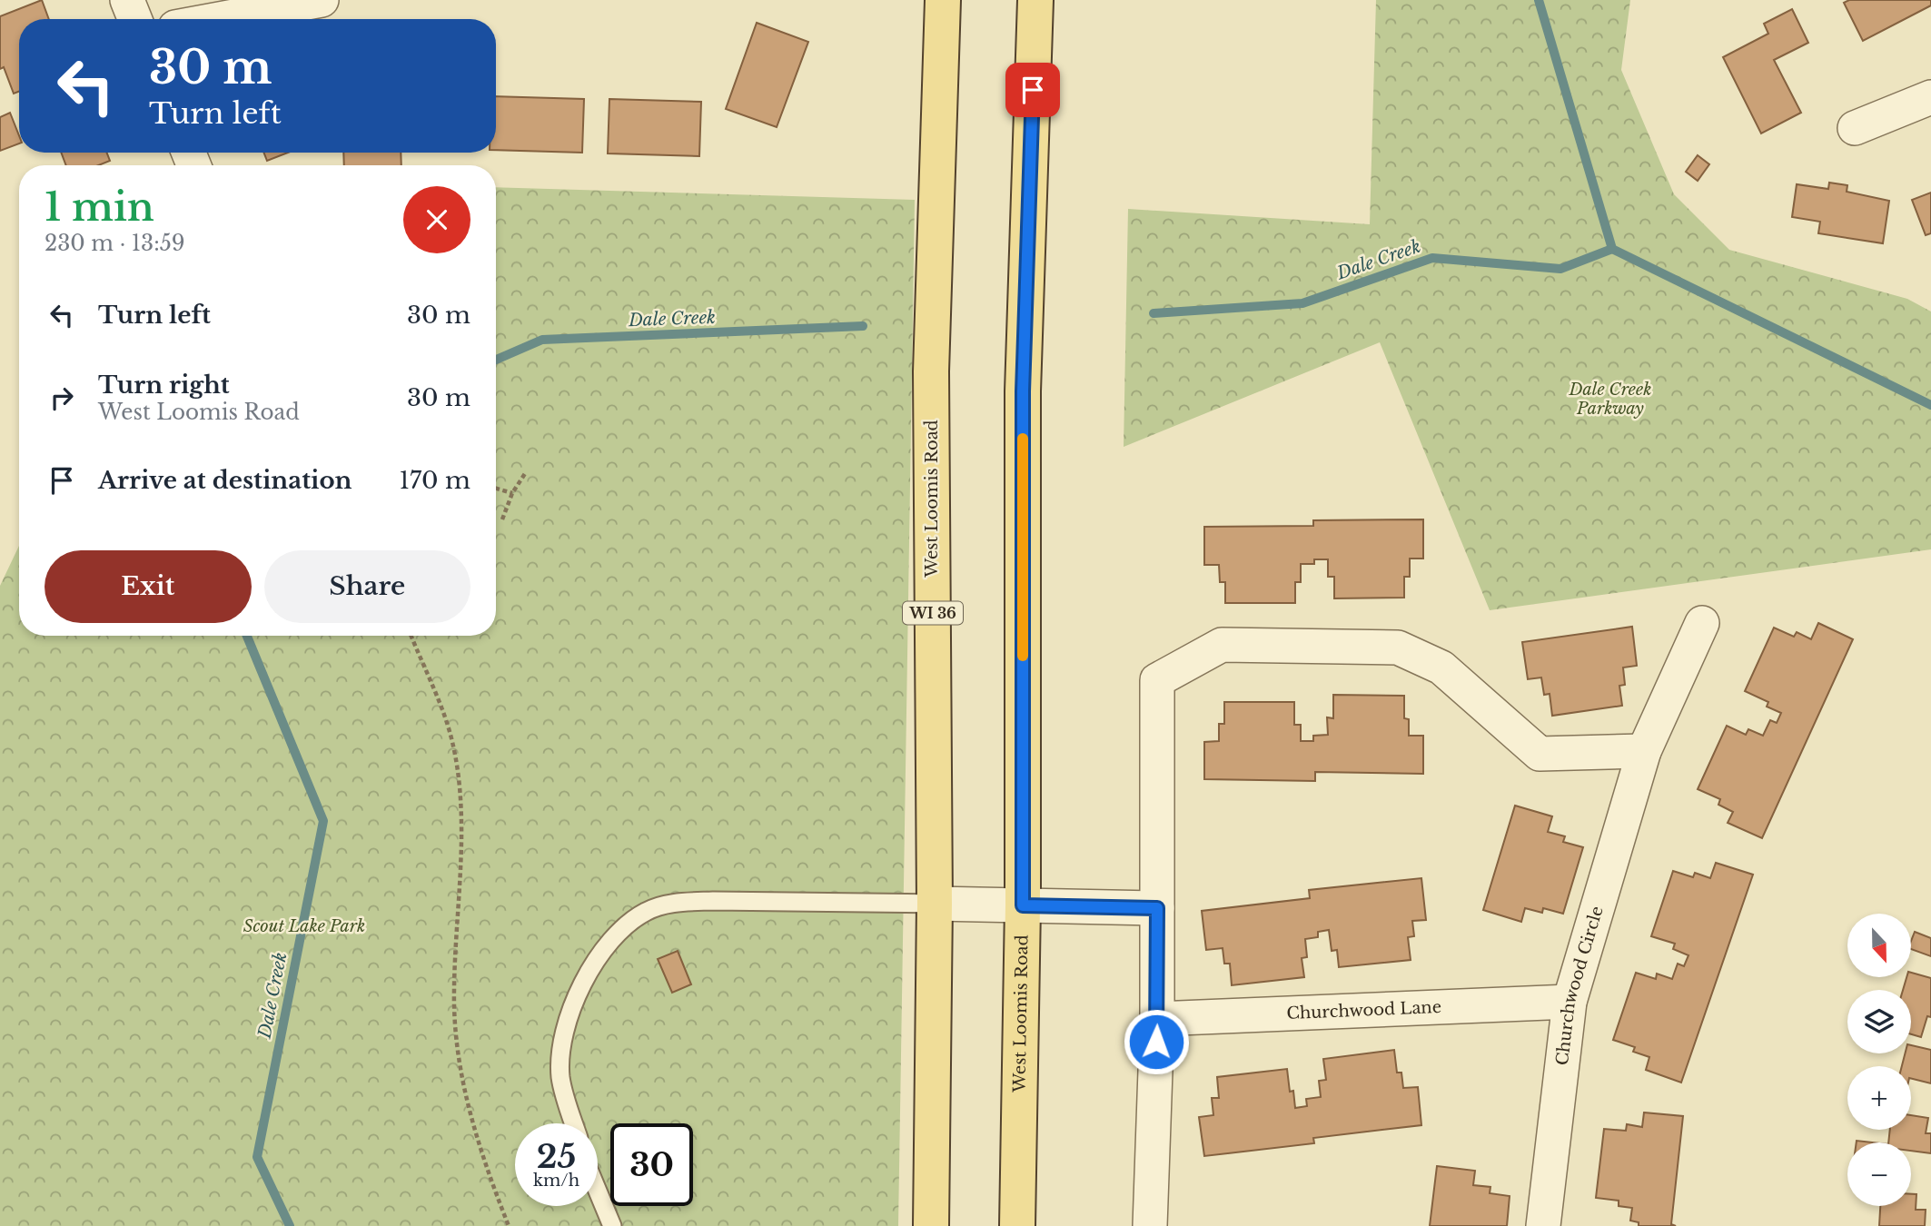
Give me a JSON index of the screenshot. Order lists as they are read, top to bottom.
{
  "streets": {
    "main road": ["West Loomis Road", "WI 36"],
    "street": ["Churchwood Circle", "Churchwood Lane"]
  },
  "crossings": [
    ["Churchwood Circle", "Churchwood Lane"]
  ],
  "water": ["Dale Creek"],
  "parks": ["Dale Creek Parkway", "Scout Lake Park"],
  "north": "bottom",
  "page": {
    "turn": ["30 m", "Turn left"],
    "heading": ["1 min", "230 m · 13:59"],
    "list": [
      {
        "name": "Turn left",
        "value": "30 m"
      },
      {
        "name": "Turn right",
        "note": "West Loomis Road",
        "value": "30 m"
      },
      {
        "name": "Arrive at destination",
        "value": "170 m"
      }
    ],
    "buttons": ["Exit", "Share"],
    "map_buttons": ["+", "−"],
    "speed": "25 km/h",
    "limit": "30"
  }
}
